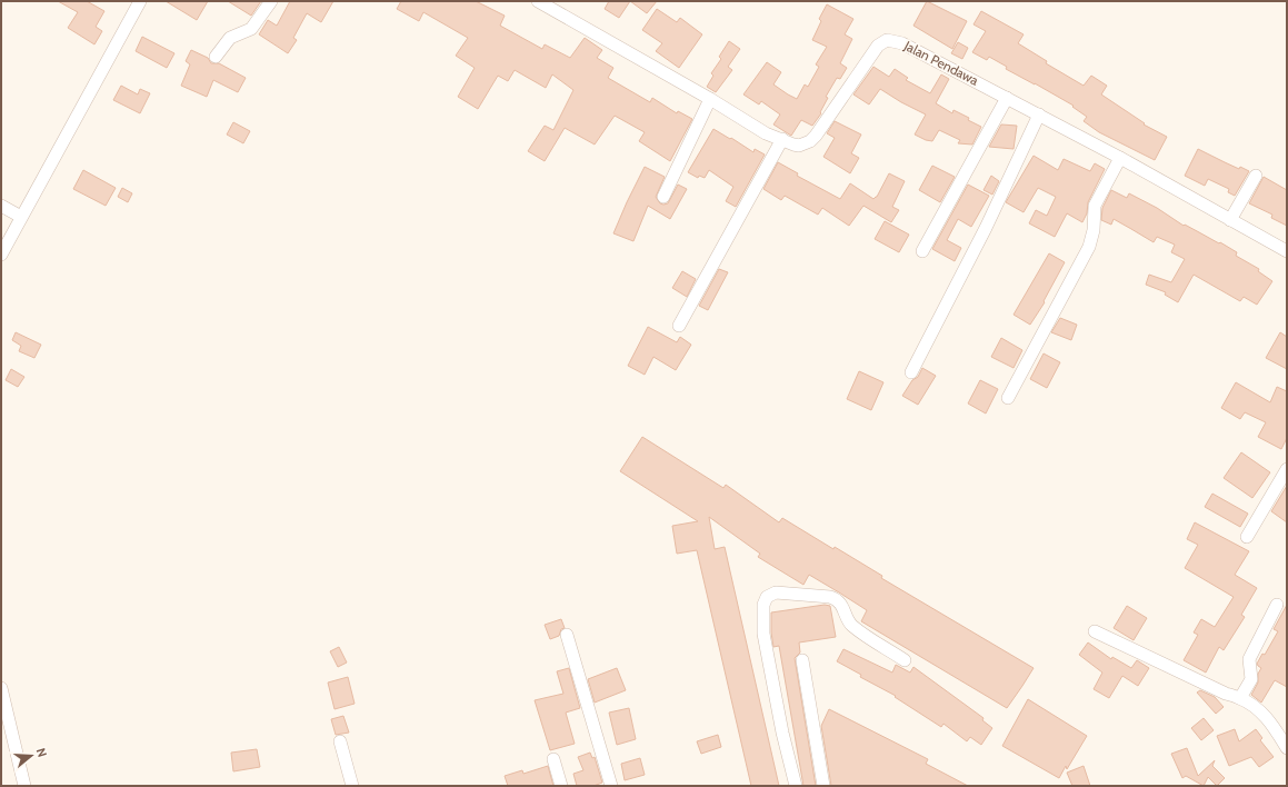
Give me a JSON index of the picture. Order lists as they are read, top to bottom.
{
  "streets": {
    "street": ["Jalan Pendawa"]
  },
  "north": "right"
}
